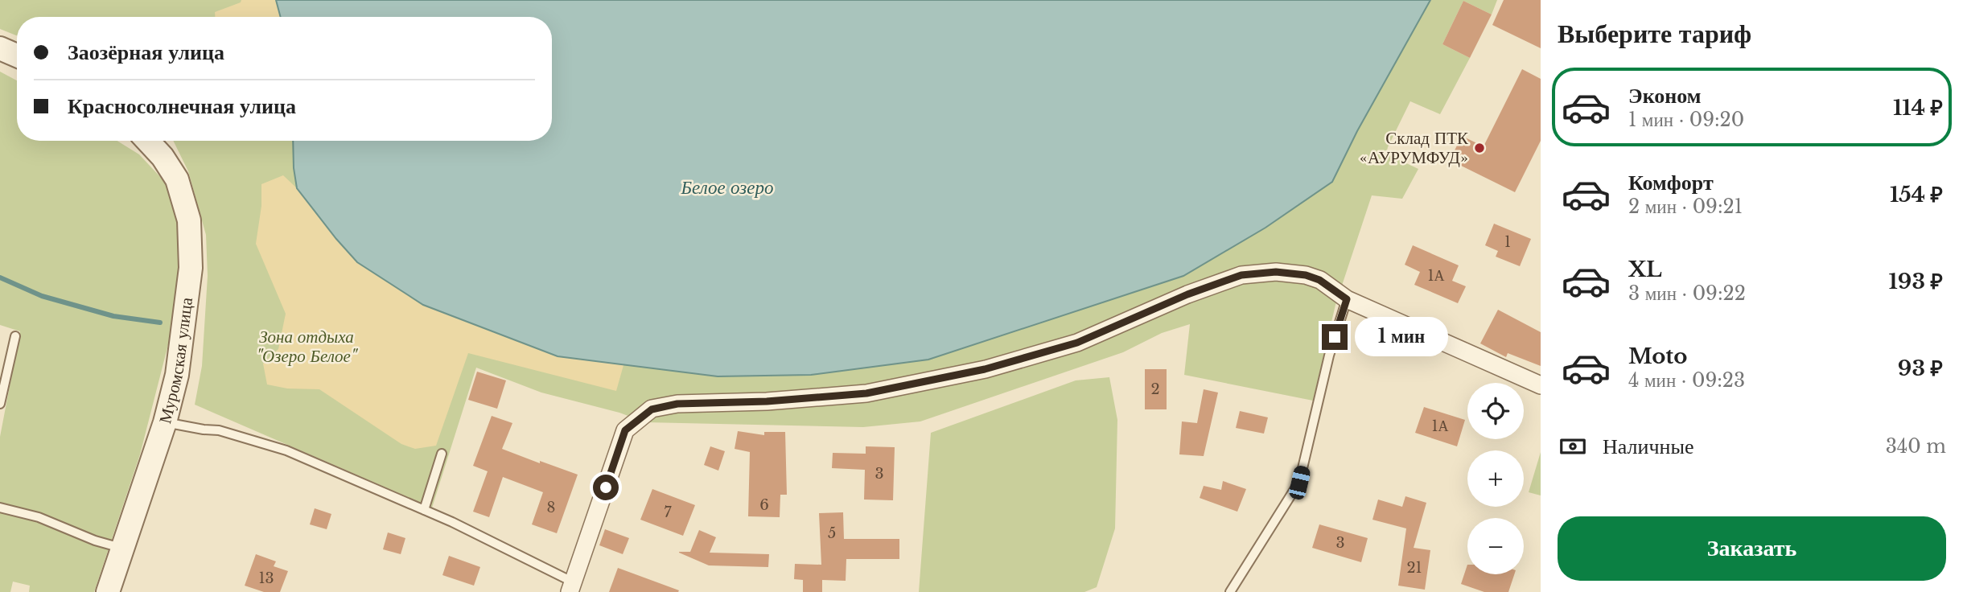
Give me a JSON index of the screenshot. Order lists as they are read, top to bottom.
{
  "streets": {
    "street": ["Муромская улица"]
  },
  "water": ["Белое озеро"],
  "parks": ["Зона отдыха \"Озеро Белое\""],
  "places": ["Склад ПТК «АУРУМФУД»"],
  "house_numbers": [
    "1",
    "1А",
    "2",
    "1А",
    "3",
    "6",
    "8",
    "7",
    "5",
    "3",
    "21",
    "13"
  ],
  "page": {
    "heading": "Выберите тариф",
    "banner": ["Заозёрная улица", "Красносолнечная улица"],
    "list": [
      {
        "name": "Эконом",
        "note": "1 мин · 09:20",
        "value": "114 ₽"
      },
      {
        "name": "Комфорт",
        "note": "2 мин · 09:21",
        "value": "154 ₽"
      },
      {
        "name": "XL",
        "note": "3 мин · 09:22",
        "value": "193 ₽"
      },
      {
        "name": "Moto",
        "note": "4 мин · 09:23",
        "value": "93 ₽"
      }
    ],
    "bubble": "1 мин",
    "map_buttons": ["+", "−"],
    "pay": ["Наличные", "340 m"],
    "buttons": "Заказать"
  }
}
